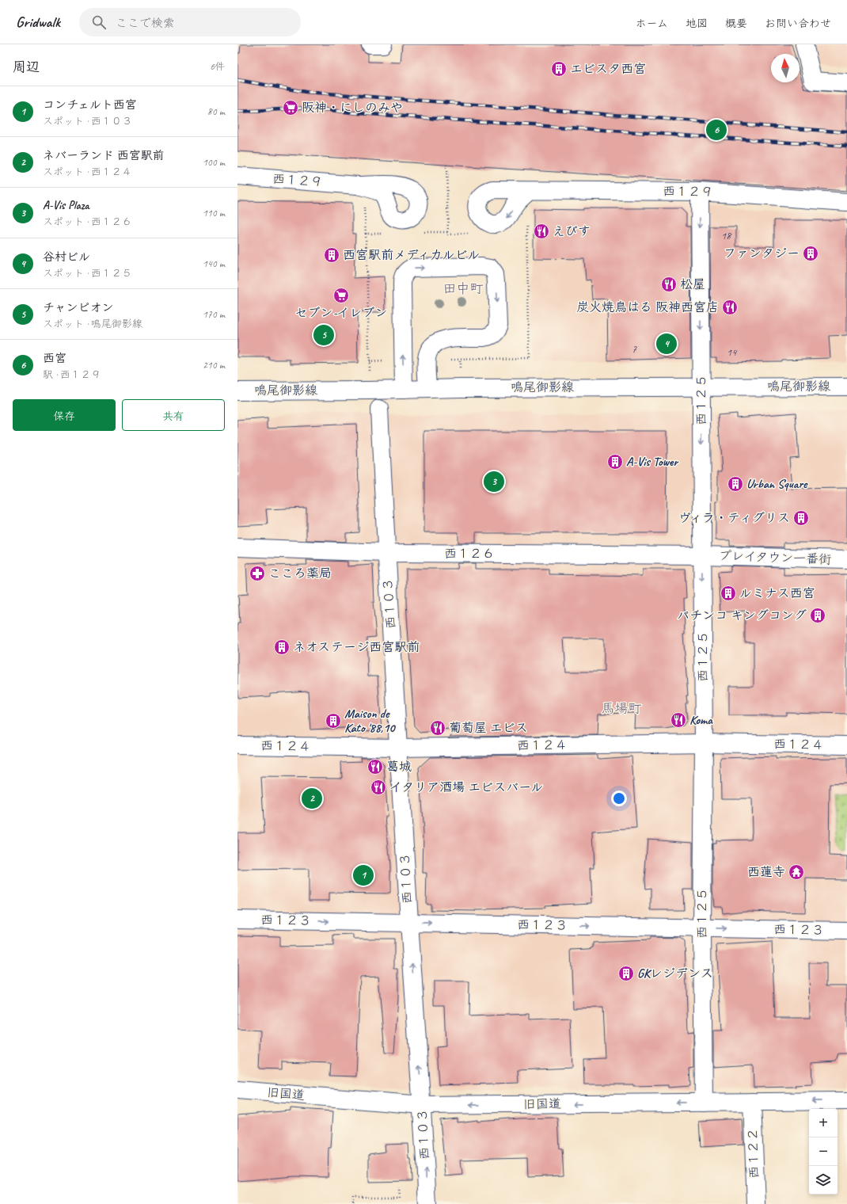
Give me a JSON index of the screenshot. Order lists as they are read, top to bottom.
{
  "streets": {
    "street": [
      "西１２９",
      "鳴尾御影線",
      "西１２５",
      "西１２６",
      "プレイタウン一番街",
      "西１０３",
      "西１２４",
      "西１２３",
      "旧国道",
      "西１２２"
    ]
  },
  "crossings": [
    ["西１２９", "西１２５"],
    ["鳴尾御影線", "西１２５"],
    ["西１２５", "西１２６"],
    ["西１２５", "プレイタウン一番街"],
    ["西１２５", "西１２４"],
    ["西１２５", "西１２３"],
    ["西１２５", "旧国道"],
    ["西１２６", "プレイタウン一番街"],
    ["西１２６", "西１０３"],
    ["西１０３", "西１２４"],
    ["西１０３", "西１２３"],
    ["西１０３", "旧国道"],
    ["旧国道", "西１２２"]
  ],
  "one_way": [
    "西１２５",
    "西１０３",
    "西１２３",
    "旧国道"
  ],
  "districts": ["田中町", "馬場町"],
  "places": {
    "building": [
      "エビスタ西宮",
      "ファンタジー",
      "西宮駅前メディカルビル",
      "A-Vis Tower",
      "Urban Square",
      "ヴィラ・ティグリス",
      "ルミナス西宮",
      "パチンコ キングコング",
      "ネオステージ西宮駅前",
      "Maison de Kato '88,10",
      "GKレジデンス"
    ],
    "supermarket": ["阪神・にしのみや", "セブン-イレブン"],
    "restaurant": [
      "えびす",
      "松屋",
      "炭火焼鳥はる 阪神西宮店",
      "Koma",
      "葡萄屋 エビス",
      "葛城",
      "イタリア酒場 エビスバール"
    ],
    "pharmacy": ["こころ薬局"],
    "temple": ["西蓮寺"]
  },
  "house_numbers": ["18", "7", "14"],
  "north": "top",
  "page": {
    "header": "Gridwalk",
    "search": "ここで検索",
    "nav": [
      "ホーム",
      "地図",
      "概要",
      "お問い合わせ"
    ],
    "heading": ["周辺", "6件"],
    "list": [
      {
        "mark": "1",
        "name": "コンチェルト西宮",
        "note": "スポット · 西１０３",
        "value": "80 m"
      },
      {
        "mark": "2",
        "name": "ネバーランド 西宮駅前",
        "note": "スポット · 西１２４",
        "value": "100 m"
      },
      {
        "mark": "3",
        "name": "A-Vis Plaza",
        "note": "スポット · 西１２６",
        "value": "110 m"
      },
      {
        "mark": "4",
        "name": "谷村ビル",
        "note": "スポット · 西１２５",
        "value": "140 m"
      },
      {
        "mark": "5",
        "name": "チャンピオン",
        "note": "スポット · 鳴尾御影線",
        "value": "170 m"
      },
      {
        "mark": "6",
        "name": "西宮",
        "note": "駅 · 西１２９",
        "value": "210 m"
      }
    ],
    "pins": [
      "6",
      "5",
      "4",
      "3",
      "2",
      "1"
    ],
    "buttons": ["保存", "共有"],
    "map_buttons": ["+", "−"]
  }
}
